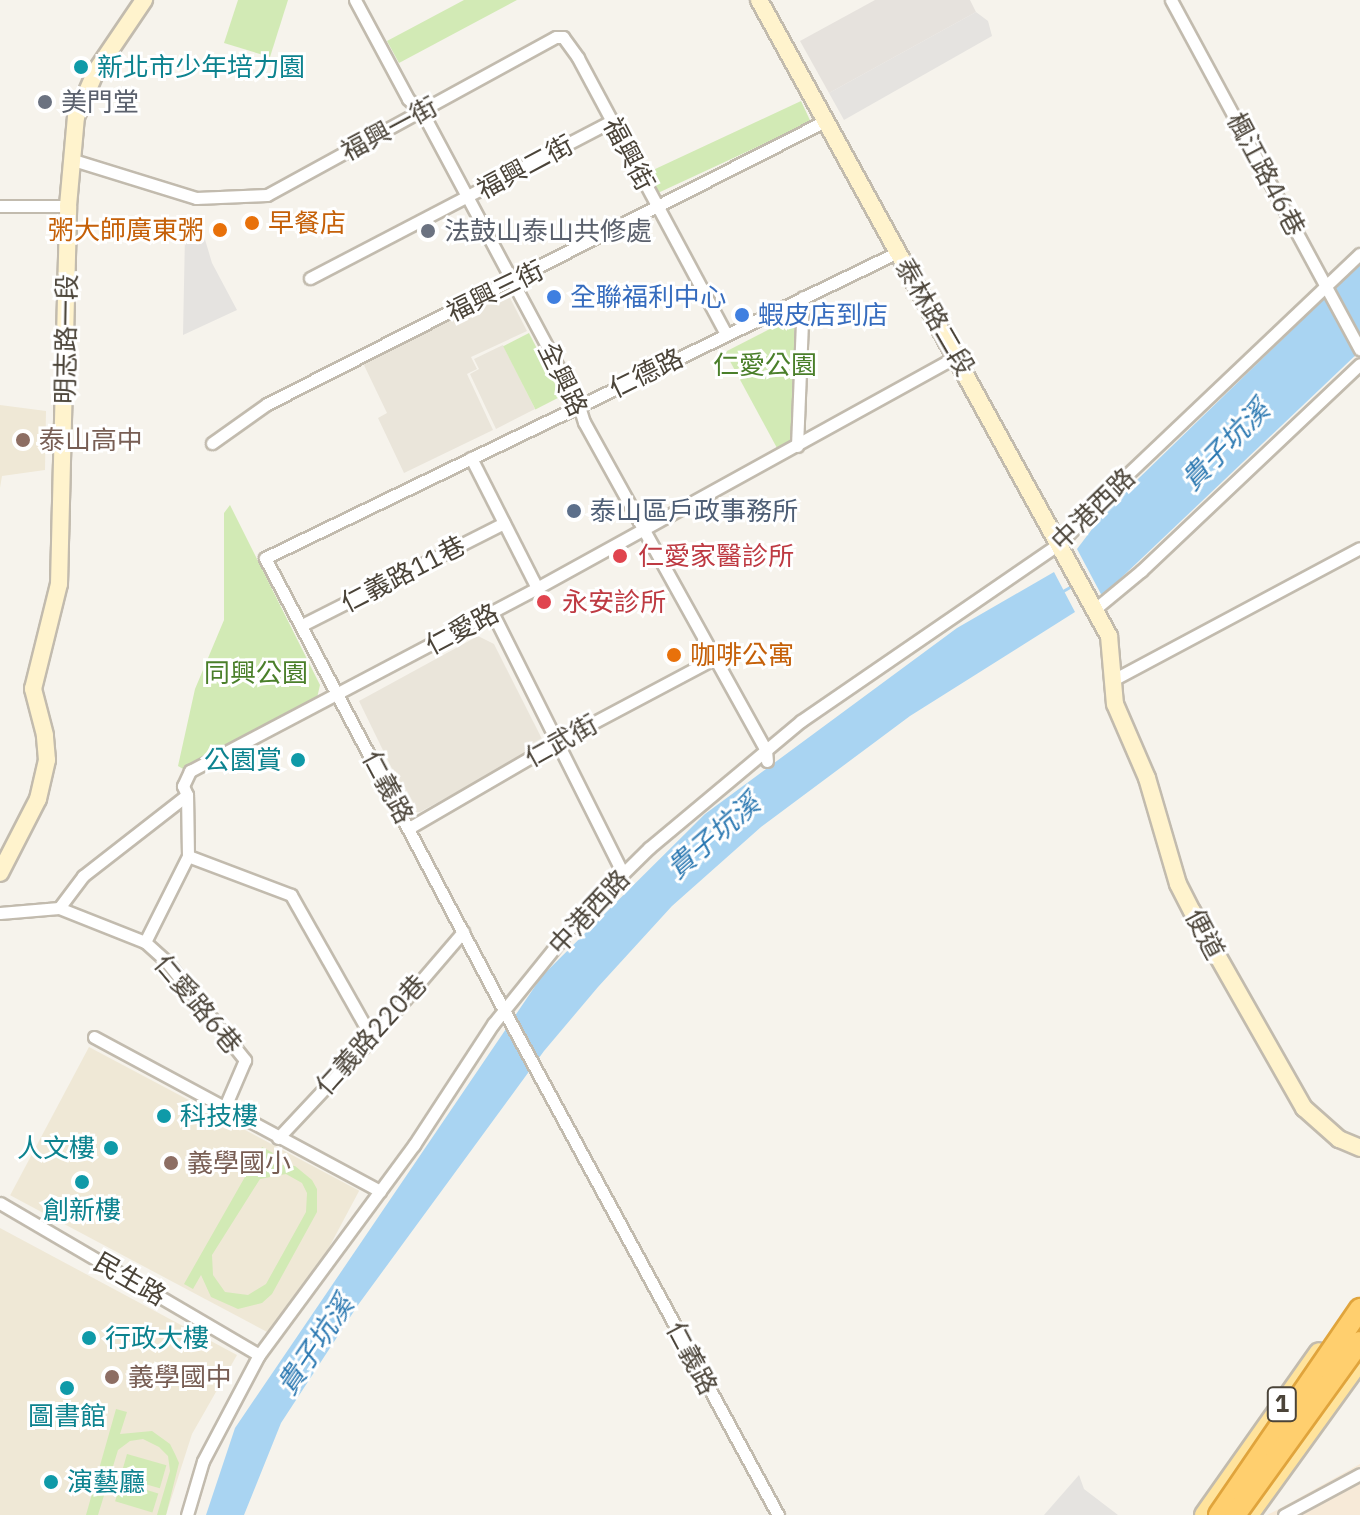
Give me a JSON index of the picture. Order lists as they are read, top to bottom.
{
  "streets": {
    "highway": ["1"],
    "main road": ["泰林路二段", "明志路一段", "便道"],
    "street": [
      "福興一街",
      "福興街",
      "福興二街",
      "楓江路46巷",
      "福興三街",
      "仁德路",
      "全興路",
      "中港西路",
      "仁義路11巷",
      "仁愛路",
      "仁武街",
      "仁義路",
      "仁愛路6巷",
      "仁義路220巷",
      "民生路"
    ]
  },
  "crossings": [
    ["福興一街", "福興街"],
    ["福興一街", "明志路一段"],
    ["福興一街", "全興路"],
    ["福興街", "福興二街"],
    ["福興街", "福興三街"],
    ["福興街", "仁德路"],
    ["福興二街", "全興路"],
    ["楓江路46巷", "中港西路"],
    ["福興三街", "泰林路二段"],
    ["福興三街", "全興路"],
    ["泰林路二段", "仁德路"],
    ["泰林路二段", "中港西路"],
    ["泰林路二段", "仁愛路"],
    ["泰林路二段", "便道"],
    ["仁德路", "全興路"],
    ["仁德路", "仁義路"],
    ["全興路", "中港西路"],
    ["全興路", "仁愛路"],
    ["全興路", "仁武街"],
    ["中港西路", "仁義路"],
    ["中港西路", "民生路"],
    ["仁義路11巷", "仁義路"],
    ["仁愛路", "仁義路"],
    ["仁愛路", "仁愛路6巷"],
    ["仁武街", "仁義路"],
    ["仁義路", "仁義路220巷"]
  ],
  "water": ["貴子坑溪"],
  "parks": ["仁愛公園", "同興公園"],
  "places": [
    "新北市少年培力園",
    "美門堂",
    "早餐店",
    "粥大師廣東粥",
    "法鼓山泰山共修處",
    "全聯福利中心",
    "蝦皮店到店",
    "泰山高中",
    "泰山區戶政事務所",
    "仁愛家醫診所",
    "永安診所",
    "咖啡公寓",
    "公園賞",
    "科技樓",
    "人文樓",
    "義學國小",
    "創新樓",
    "行政大樓",
    "義學國中",
    "圖書館",
    "演藝廳"
  ]
}
